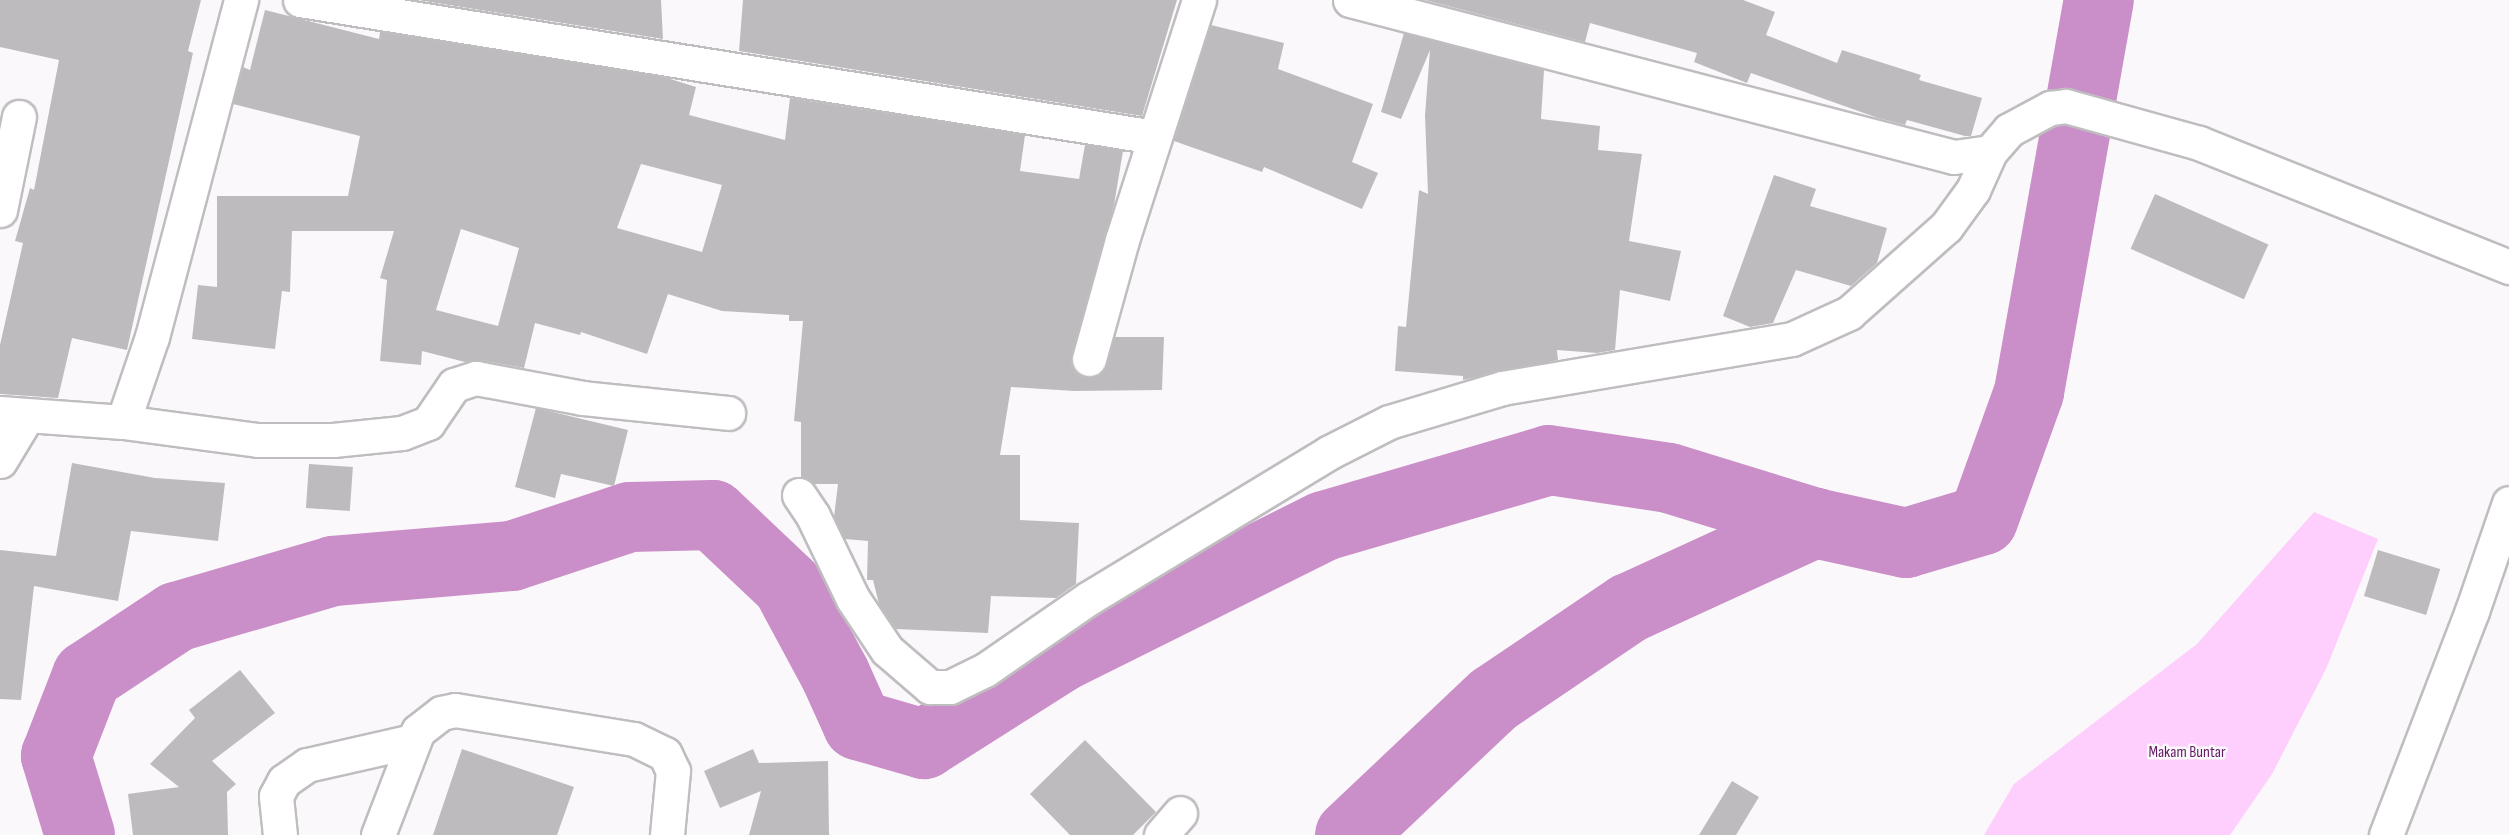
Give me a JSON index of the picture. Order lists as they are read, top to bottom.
{
  "parks": ["Makam Buntar"]
}
